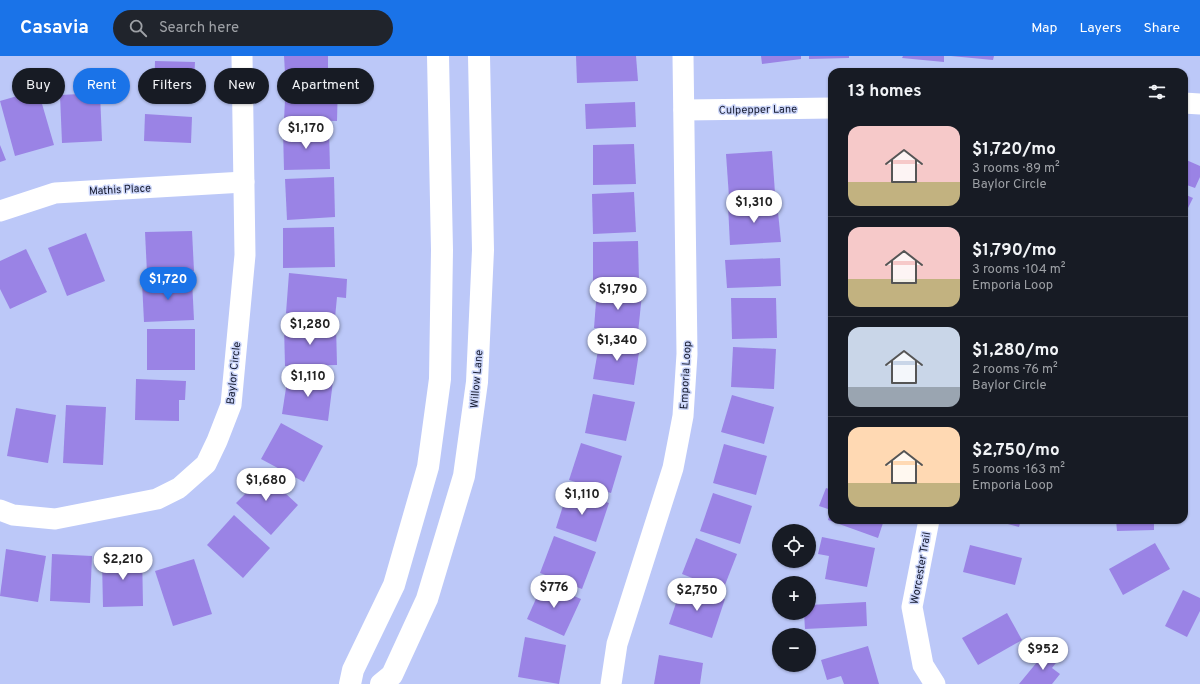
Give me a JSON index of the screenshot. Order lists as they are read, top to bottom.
{
  "streets": {
    "street": [
      "Culpepper Lane",
      "Mathis Place",
      "Baylor Circle",
      "Emporia Loop",
      "Willow Lane",
      "Worcester Trail"
    ]
  },
  "crossings": [
    ["Culpepper Lane", "Emporia Loop"],
    ["Mathis Place", "Baylor Circle"]
  ],
  "page": {
    "header": "Casavia",
    "search": "Search here",
    "nav": ["Map", "Layers", "Share"],
    "chip": [
      "Buy",
      "Rent",
      "Filters",
      "New",
      "Apartment"
    ],
    "heading": "13 homes",
    "price": [
      "$1,170",
      "$1,310",
      "$1,720",
      "$1,790",
      "$1,280",
      "$1,340",
      "$1,110",
      "$1,680",
      "$1,110",
      "$2,210",
      "$776",
      "$2,750",
      "$952"
    ],
    "list": [
      {
        "name": "$1,720/mo",
        "note": "3 rooms · 89 m² · Baylor Circle"
      },
      {
        "name": "$1,790/mo",
        "note": "3 rooms · 104 m² · Emporia Loop"
      },
      {
        "name": "$1,280/mo",
        "note": "2 rooms · 76 m² · Baylor Circle"
      },
      {
        "name": "$2,750/mo",
        "note": "5 rooms · 163 m² · Emporia Loop"
      }
    ],
    "map_buttons": ["+", "−"]
  }
}
